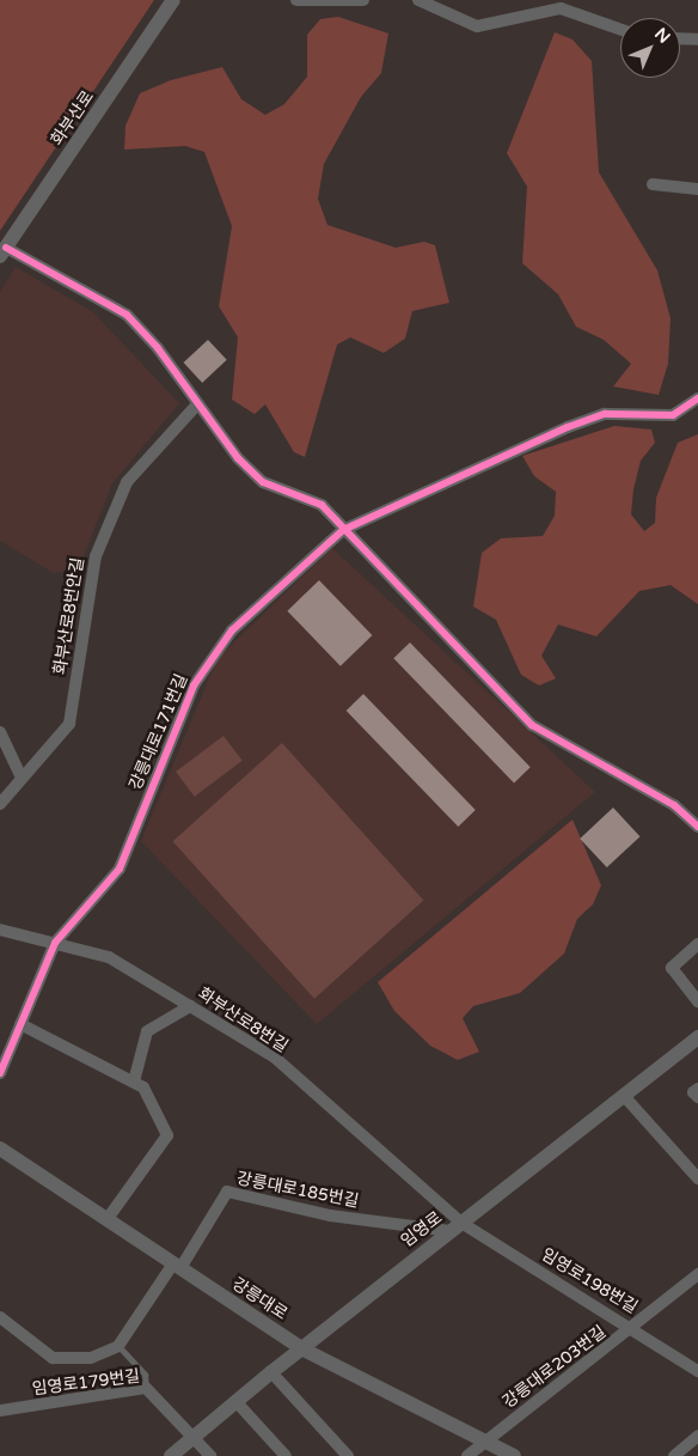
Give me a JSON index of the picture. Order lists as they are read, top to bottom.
{
  "streets": {
    "street": [
      "화부산로",
      "화부산로8번안길",
      "강릉대로171번길",
      "화부산로8번길",
      "강릉대로185번길",
      "임영로",
      "임영로198번길",
      "강릉대로",
      "강릉대로203번길",
      "임영로179번길"
    ]
  },
  "crossings": [
    ["강릉대로171번길", "화부산로8번길"],
    ["화부산로8번길", "강릉대로185번길"],
    ["화부산로8번길", "임영로"],
    ["화부산로8번길", "임영로198번길"],
    ["강릉대로185번길", "임영로"],
    ["강릉대로185번길", "임영로198번길"],
    ["강릉대로185번길", "강릉대로"],
    ["임영로", "임영로198번길"],
    ["임영로", "강릉대로"],
    ["임영로", "임영로179번길"],
    ["임영로198번길", "강릉대로203번길"],
    ["강릉대로", "강릉대로203번길"]
  ],
  "north": "top right"
}
